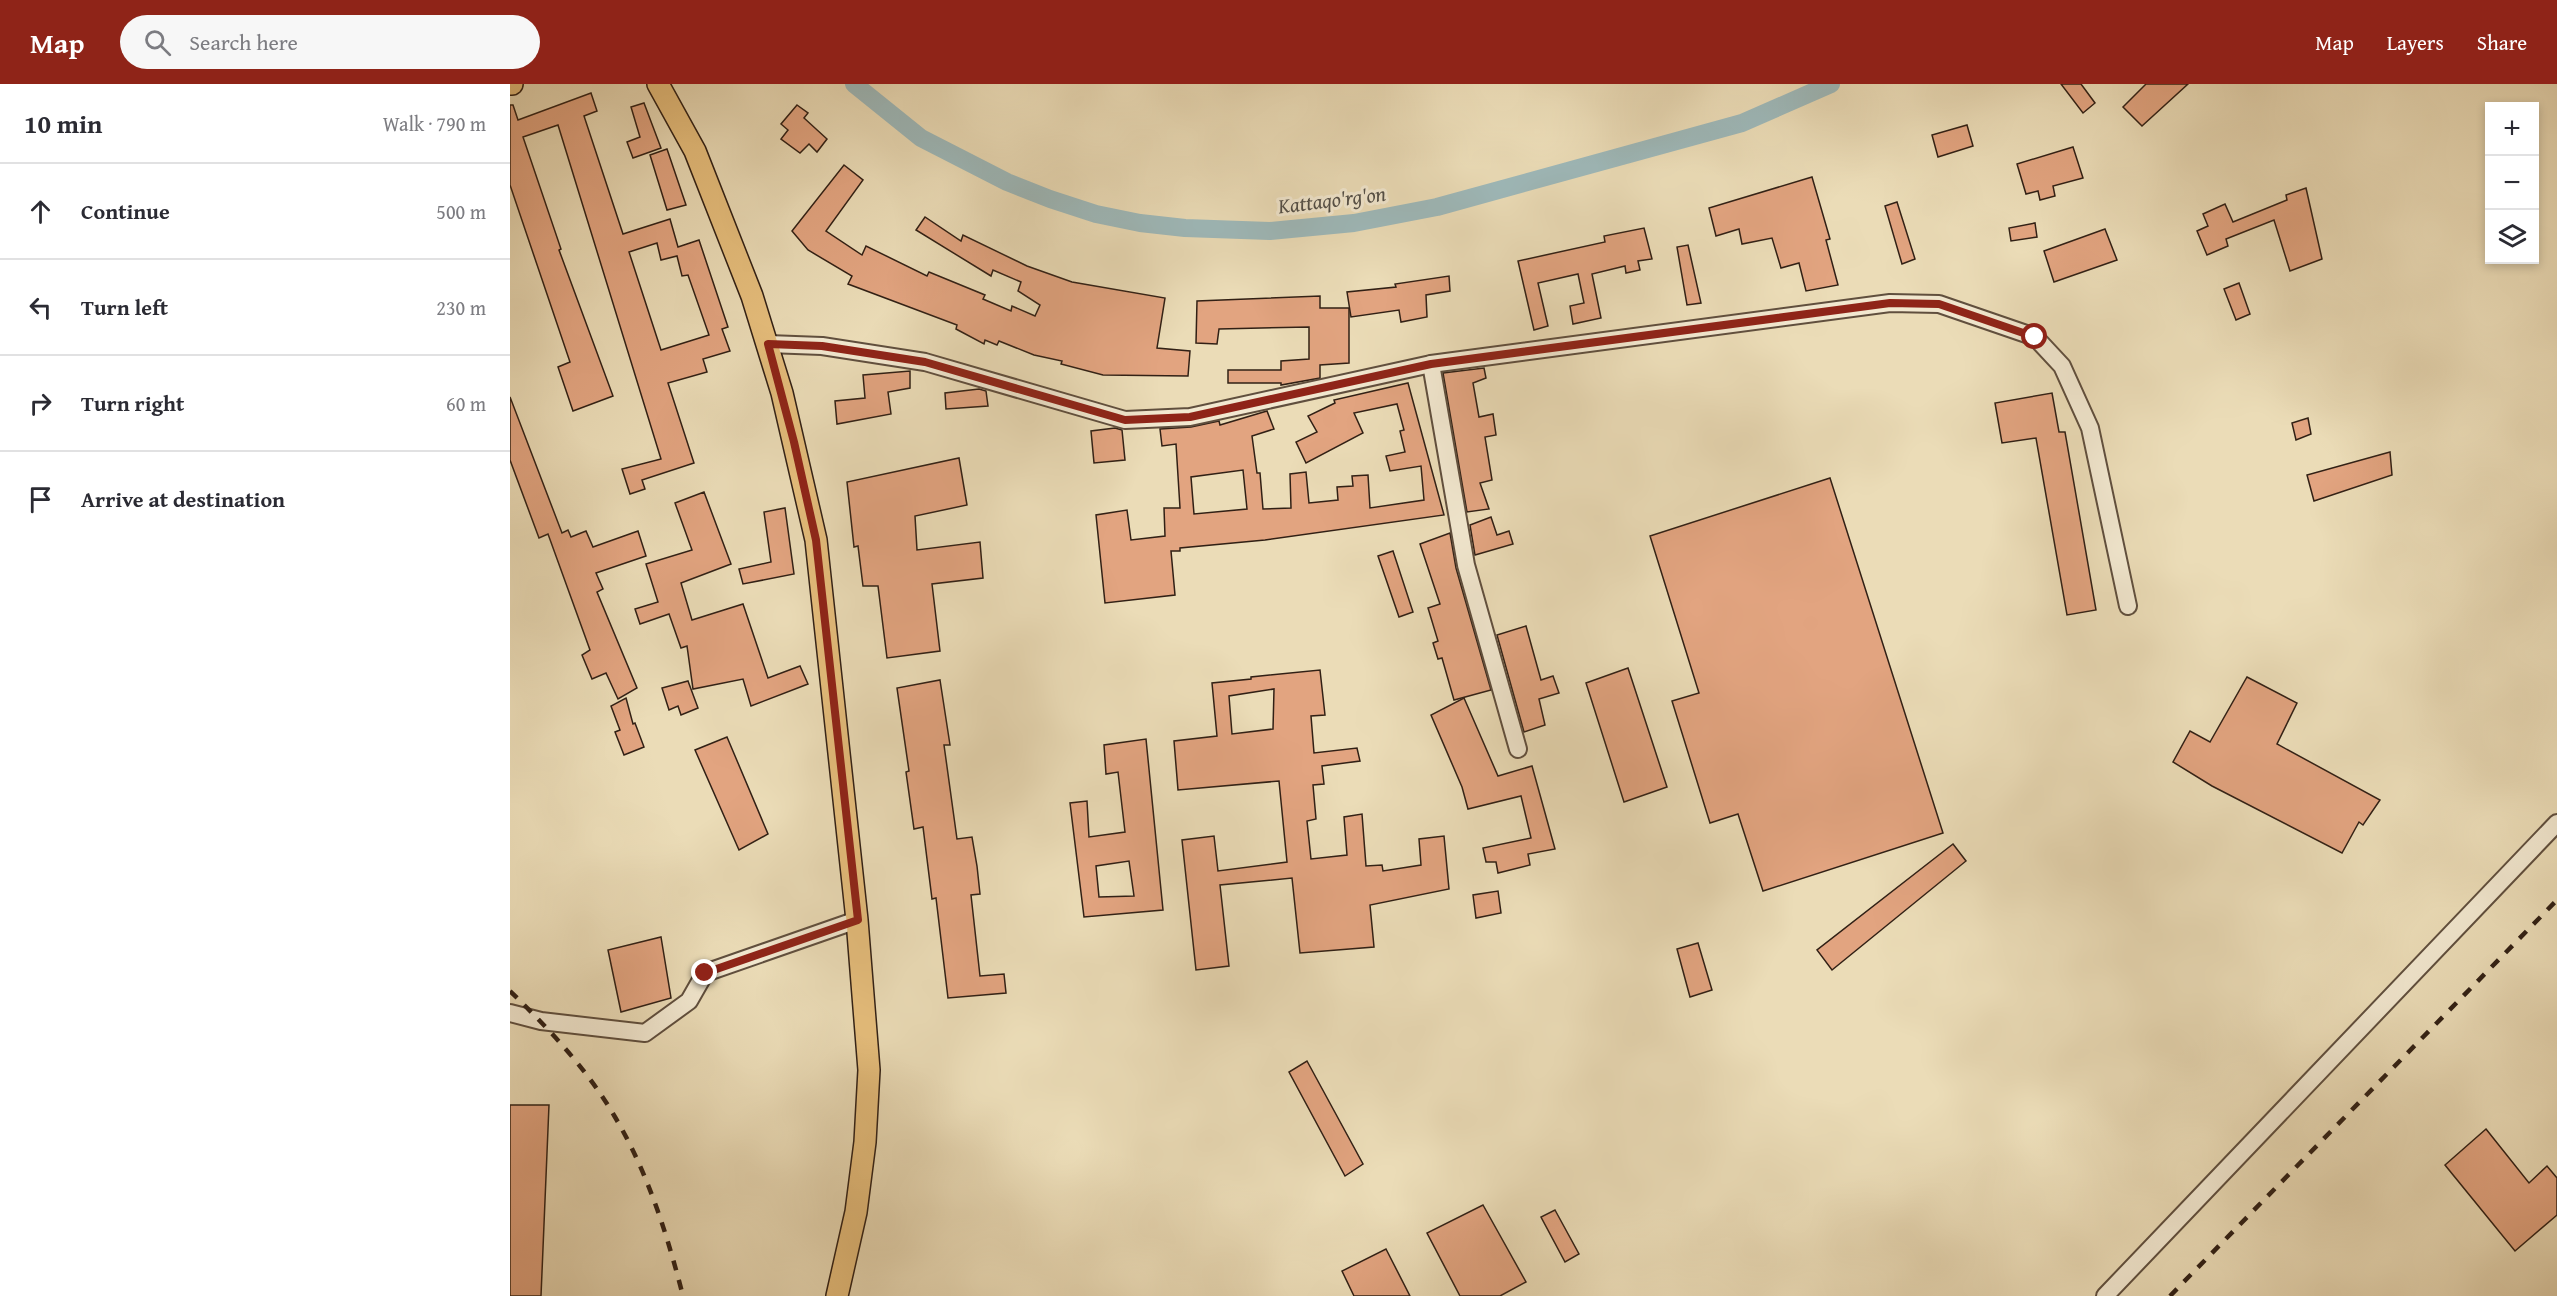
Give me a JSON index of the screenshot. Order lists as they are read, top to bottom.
{
  "water": ["Kattaqo'rg'on"],
  "page": {
    "header": "Map",
    "search": "Search here",
    "nav": ["Map", "Layers", "Share"],
    "heading": ["10 min", "Walk · 790 m"],
    "map_buttons": ["+", "−"],
    "list": [
      ["Continue", "500 m"],
      ["Turn left", "230 m"],
      ["Turn right", "60 m"],
      "Arrive at destination"
    ]
  }
}
